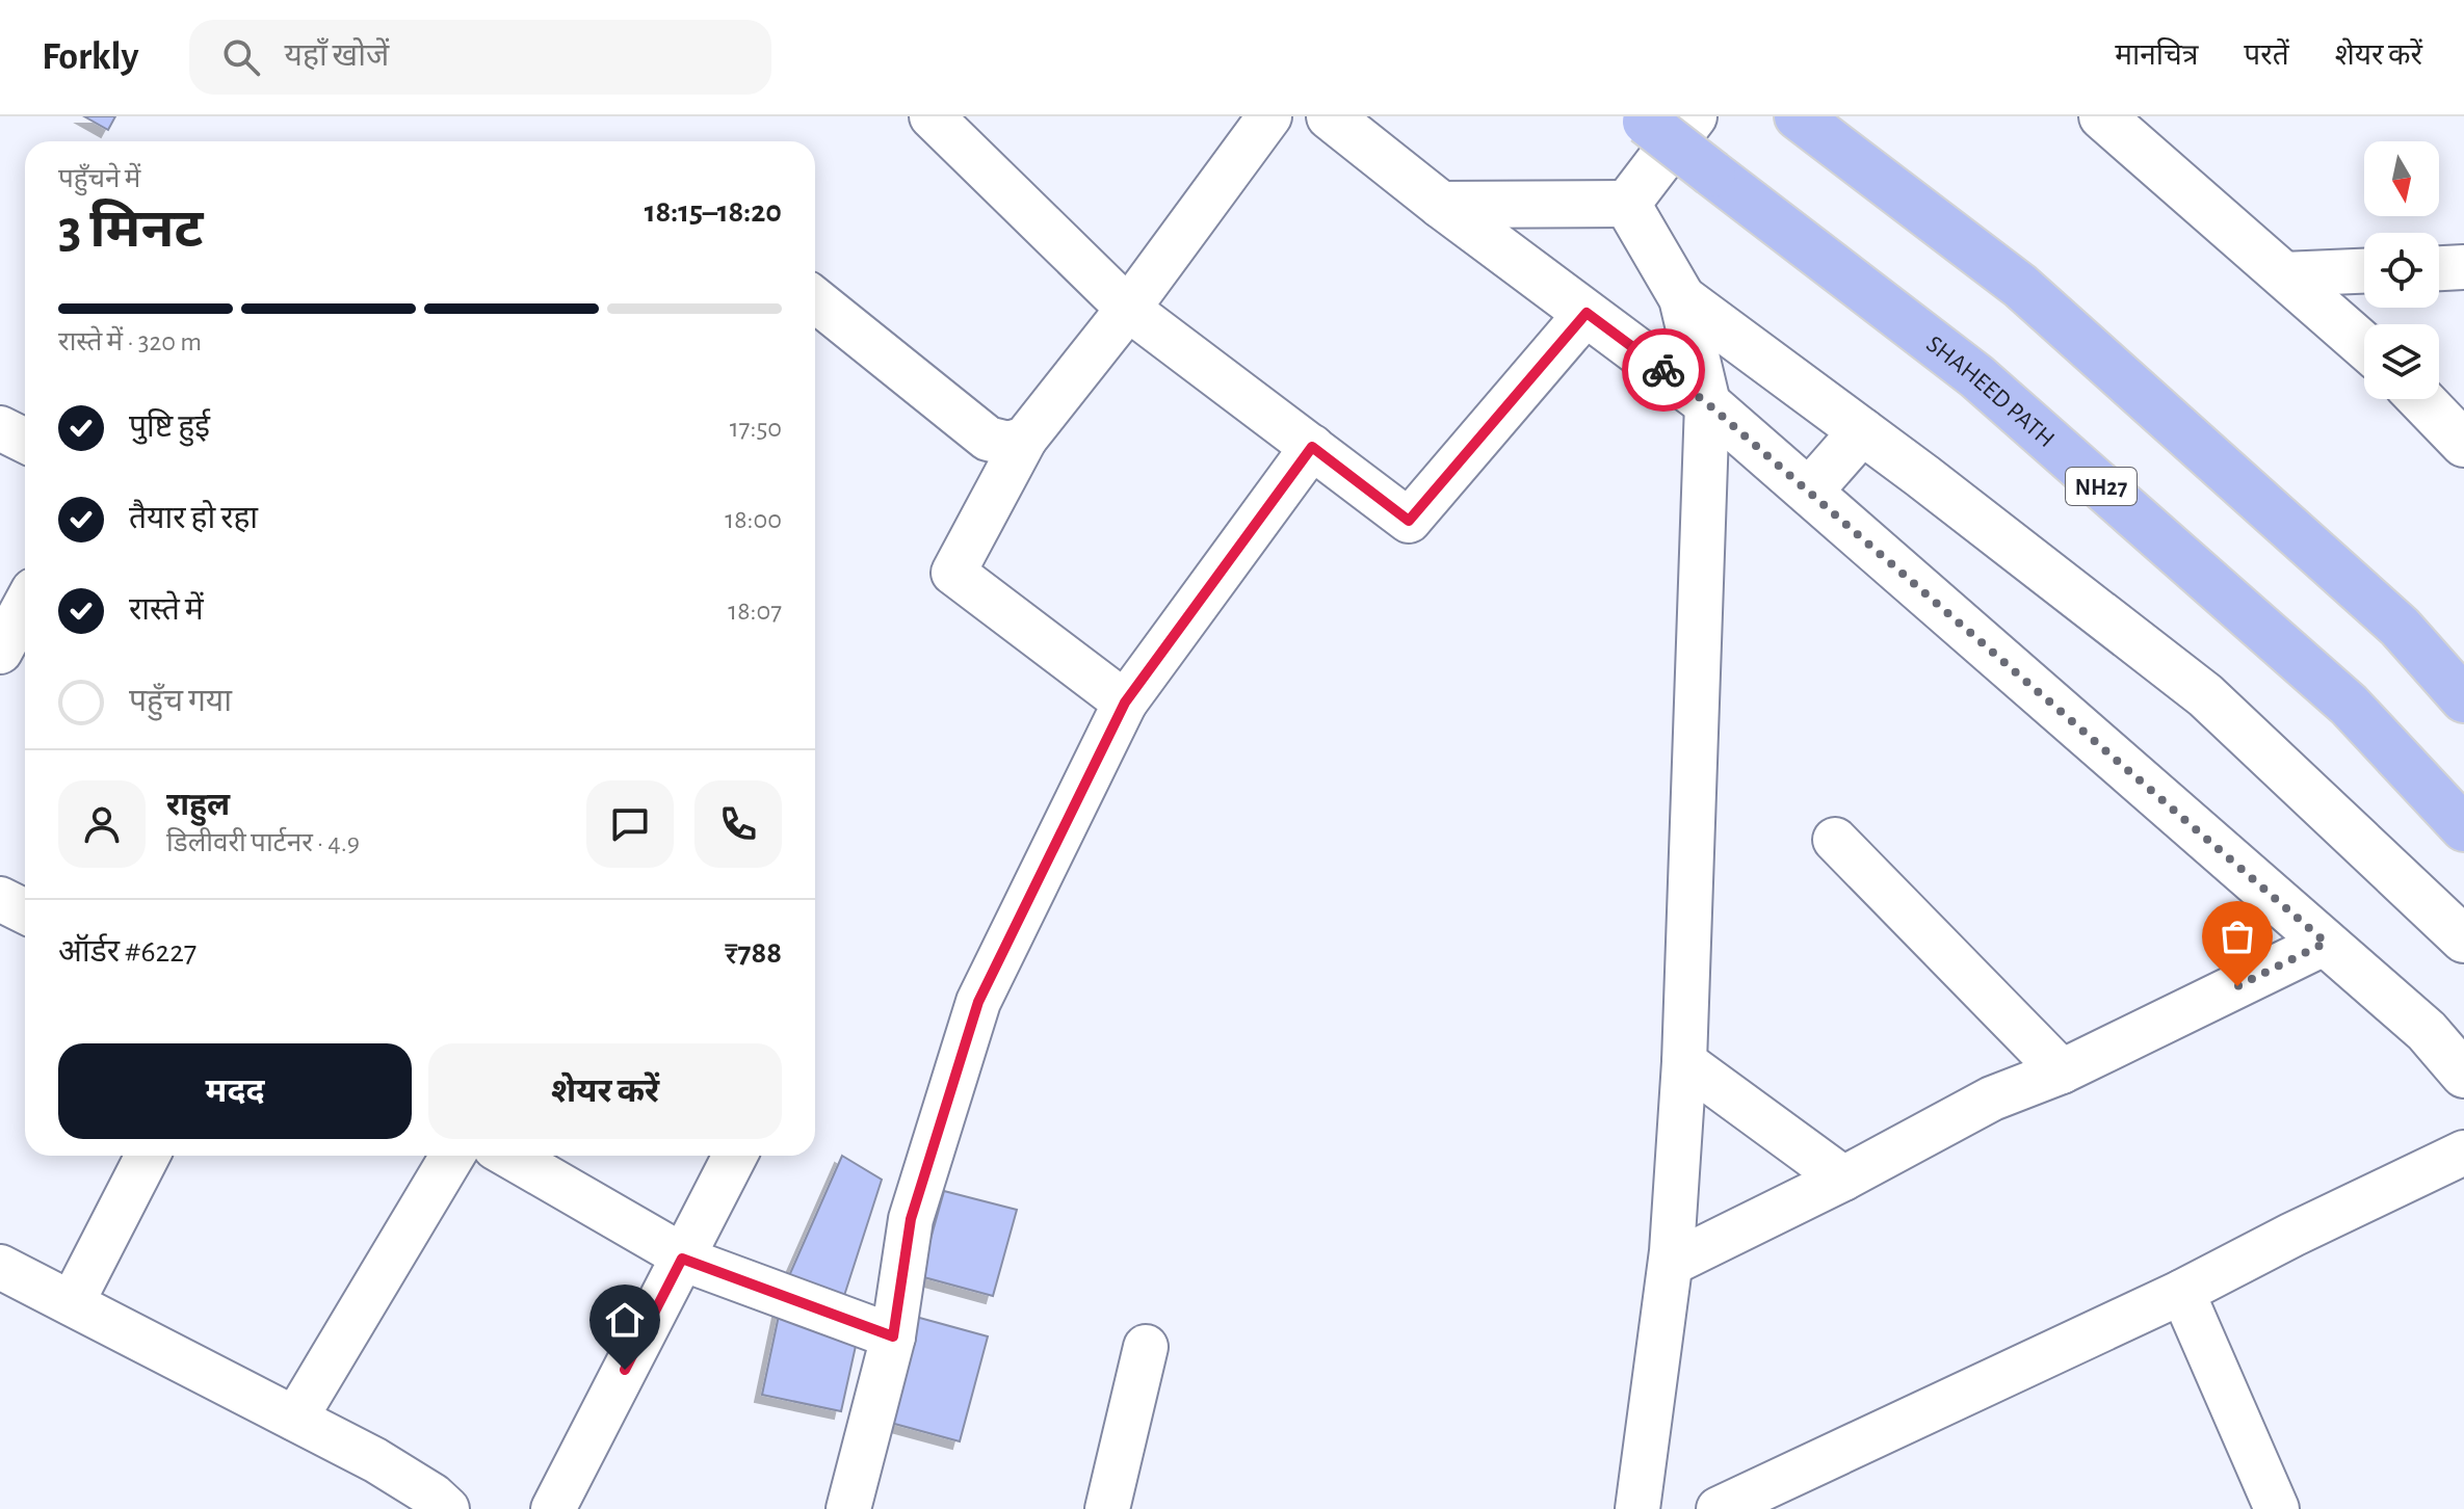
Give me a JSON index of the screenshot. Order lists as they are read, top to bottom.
{
  "streets": {
    "highway": ["SHAHEED PATH", "NH27"]
  },
  "north": "bottom",
  "page": {
    "header": "Forkly",
    "search": "यहाँ खोजें",
    "nav": ["मानचित्र", "परतें", "शेयर करें"],
    "heading": ["3 मिनट", "पहुँचने में", "18:15–18:20"],
    "panel": [
      "राहुल",
      "डिलीवरी पार्टनर · 4.9",
      "ऑर्डर #6227",
      "₹788"
    ],
    "bar": "रास्ते में · 320 m",
    "list": [
      ["पुष्टि हुई", "17:50"],
      ["तैयार हो रहा", "18:00"],
      ["रास्ते में", "18:07"],
      "पहुँच गया"
    ],
    "buttons": ["मदद", "शेयर करें"]
  }
}
